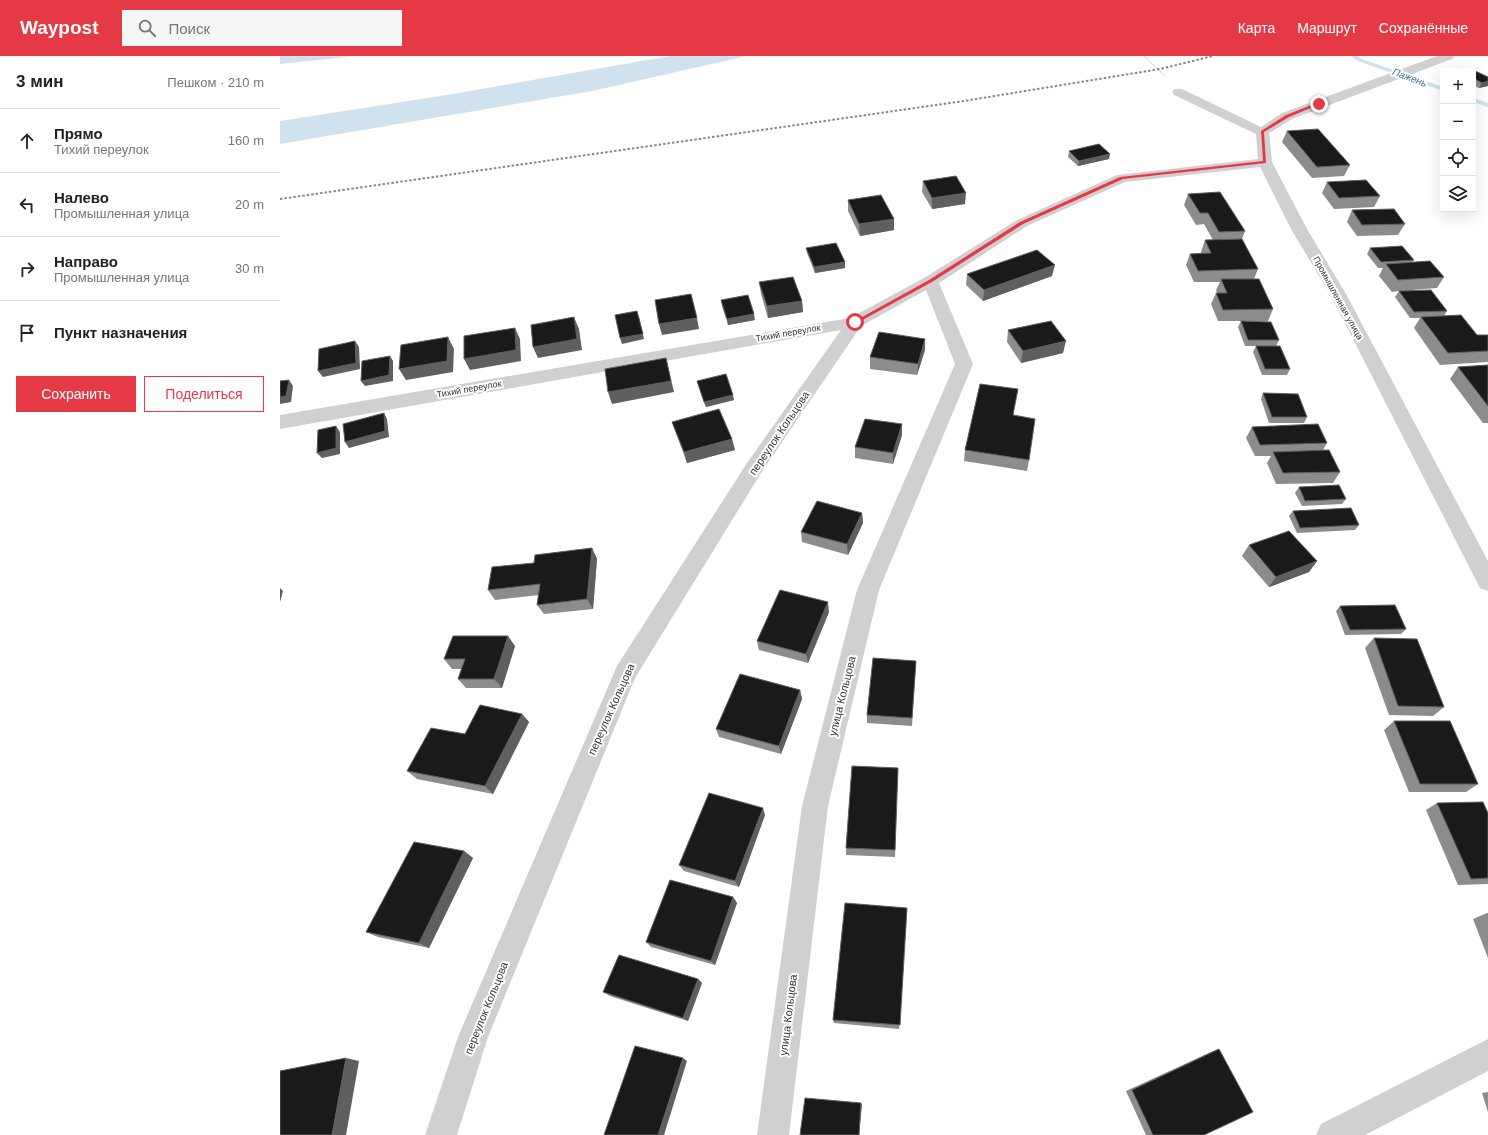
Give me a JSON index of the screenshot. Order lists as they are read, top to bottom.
{
  "streets": {
    "street": [
      "Промышленная улица",
      "Тихий переулок",
      "переулок Кольцова",
      "улица Кольцова"
    ]
  },
  "crossings": [
    ["Промышленная улица", "Тихий переулок"],
    ["Тихий переулок", "переулок Кольцова"],
    ["Тихий переулок", "улица Кольцова"]
  ],
  "water": ["Пажень"],
  "page": {
    "header": "Waypost",
    "search": "Поиск",
    "nav": ["Карта", "Маршрут", "Сохранённые"],
    "heading": ["3 мин", "Пешком · 210 m"],
    "map_buttons": ["+", "−"],
    "list": [
      ["Прямо", "Тихий переулок", "160 m"],
      ["Налево", "Промышленная улица", "20 m"],
      ["Направо", "Промышленная улица", "30 m"],
      "Пункт назначения"
    ],
    "buttons": ["Сохранить", "Поделиться"]
  }
}
